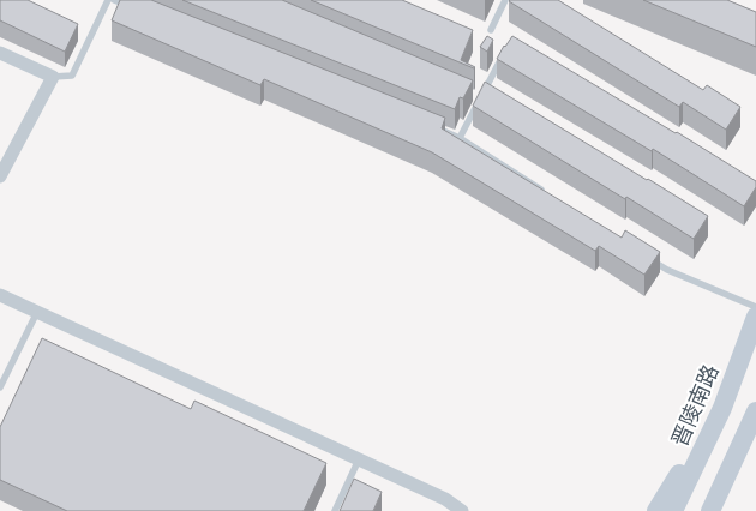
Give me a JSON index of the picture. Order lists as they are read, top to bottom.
{
  "streets": {
    "main road": ["晋陵南路"]
  }
}
